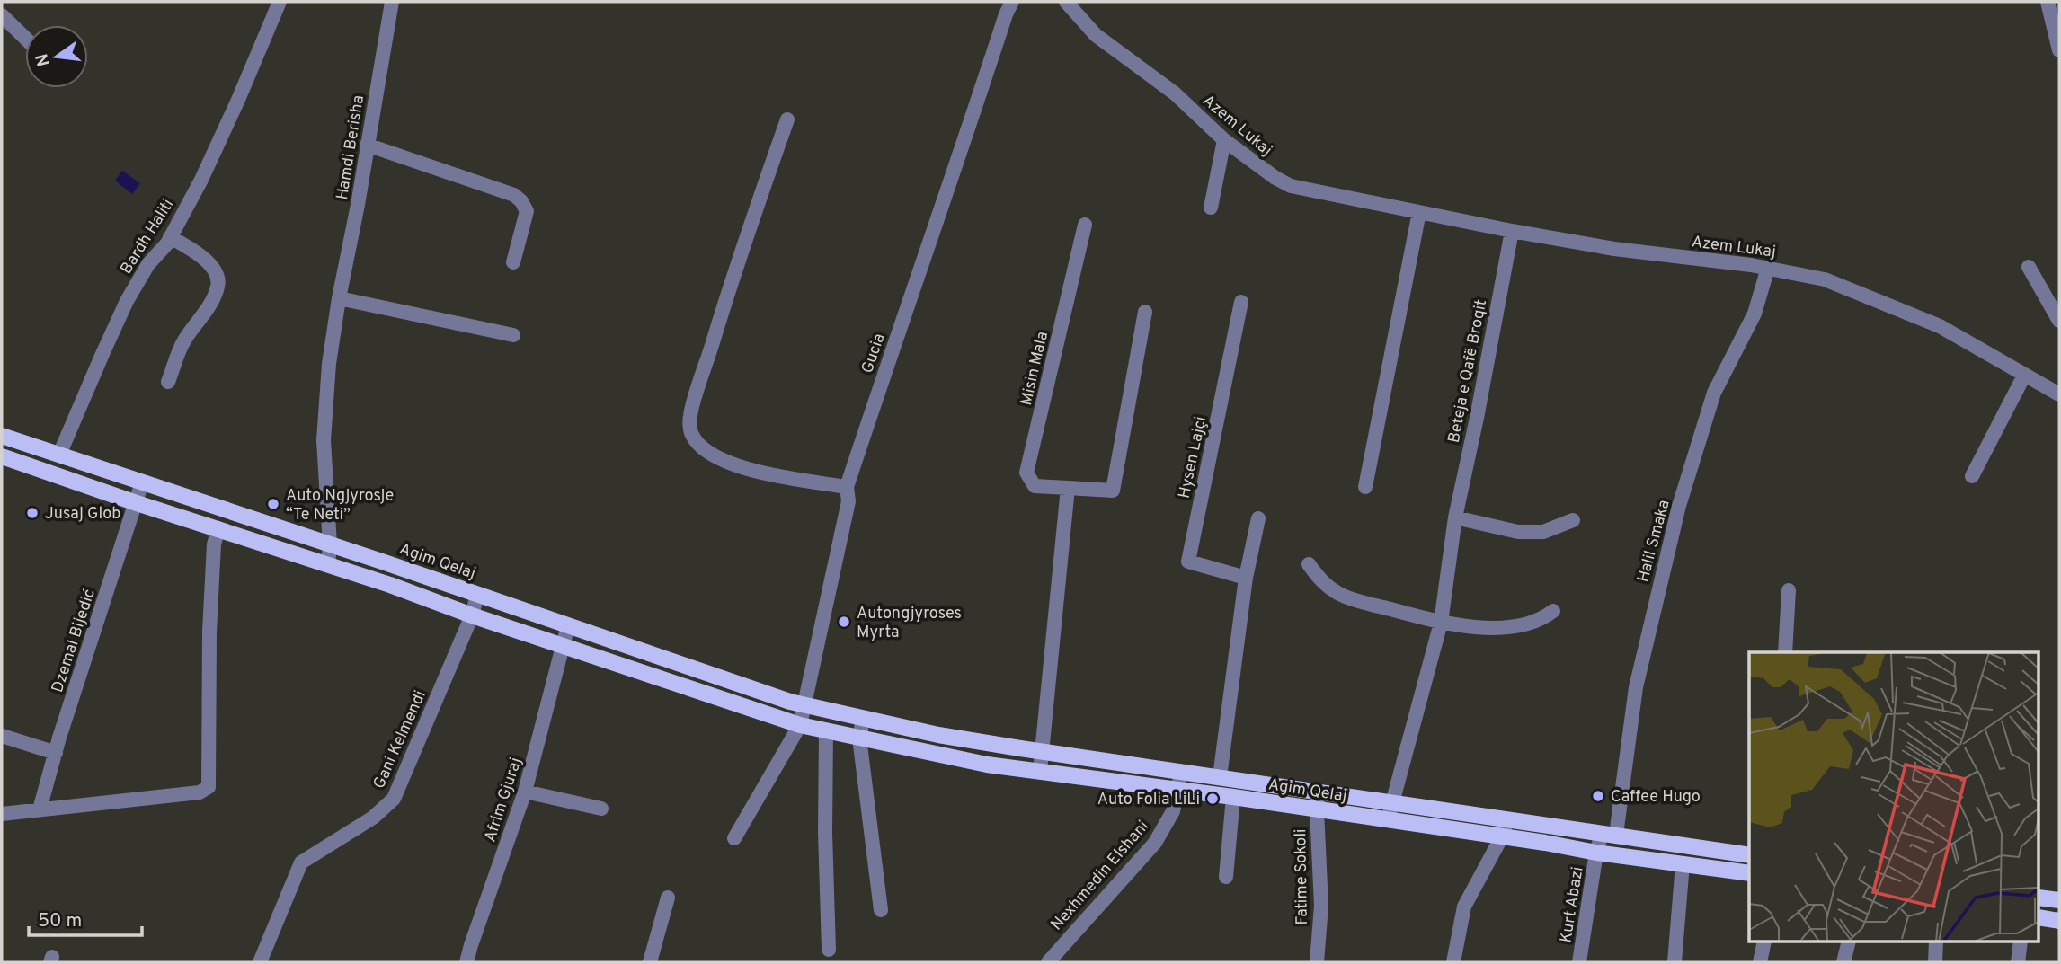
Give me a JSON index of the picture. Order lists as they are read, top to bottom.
{
  "streets": {
    "main road": ["Agim Qelaj"],
    "street": [
      "Azem Lukaj",
      "Hamdi Berisha",
      "Bardh Haliti",
      "Gucia",
      "Misin Mala",
      "Beteja e Qafë Broqit",
      "Hysen Lajçi",
      "Halil Smaka",
      "Dzemal Bijedić",
      "Gani Kelmendi",
      "Afrim Gjuraj",
      "Nexhmedin Elshani",
      "Fatime Sokoli",
      "Kurt Abazi"
    ]
  },
  "crossings": [
    ["Azem Lukaj", "Beteja e Qafë Broqit"],
    ["Azem Lukaj", "Halil Smaka"],
    ["Hamdi Berisha", "Agim Qelaj"],
    ["Bardh Haliti", "Agim Qelaj"],
    ["Gucia", "Agim Qelaj"],
    ["Beteja e Qafë Broqit", "Agim Qelaj"],
    ["Halil Smaka", "Agim Qelaj"],
    ["Halil Smaka", "Kurt Abazi"],
    ["Agim Qelaj", "Dzemal Bijedić"],
    ["Agim Qelaj", "Gani Kelmendi"],
    ["Agim Qelaj", "Afrim Gjuraj"],
    ["Agim Qelaj", "Nexhmedin Elshani"],
    ["Agim Qelaj", "Fatime Sokoli"],
    ["Agim Qelaj", "Kurt Abazi"]
  ],
  "places": [
    "Auto Ngjyrosje “Te Neti”",
    "Jusaj Glob",
    "Autongjyroses Myrta",
    "Caffee Hugo",
    "Auto Folia LiLi"
  ],
  "scale_bar": "50 m",
  "north": "left"
}
